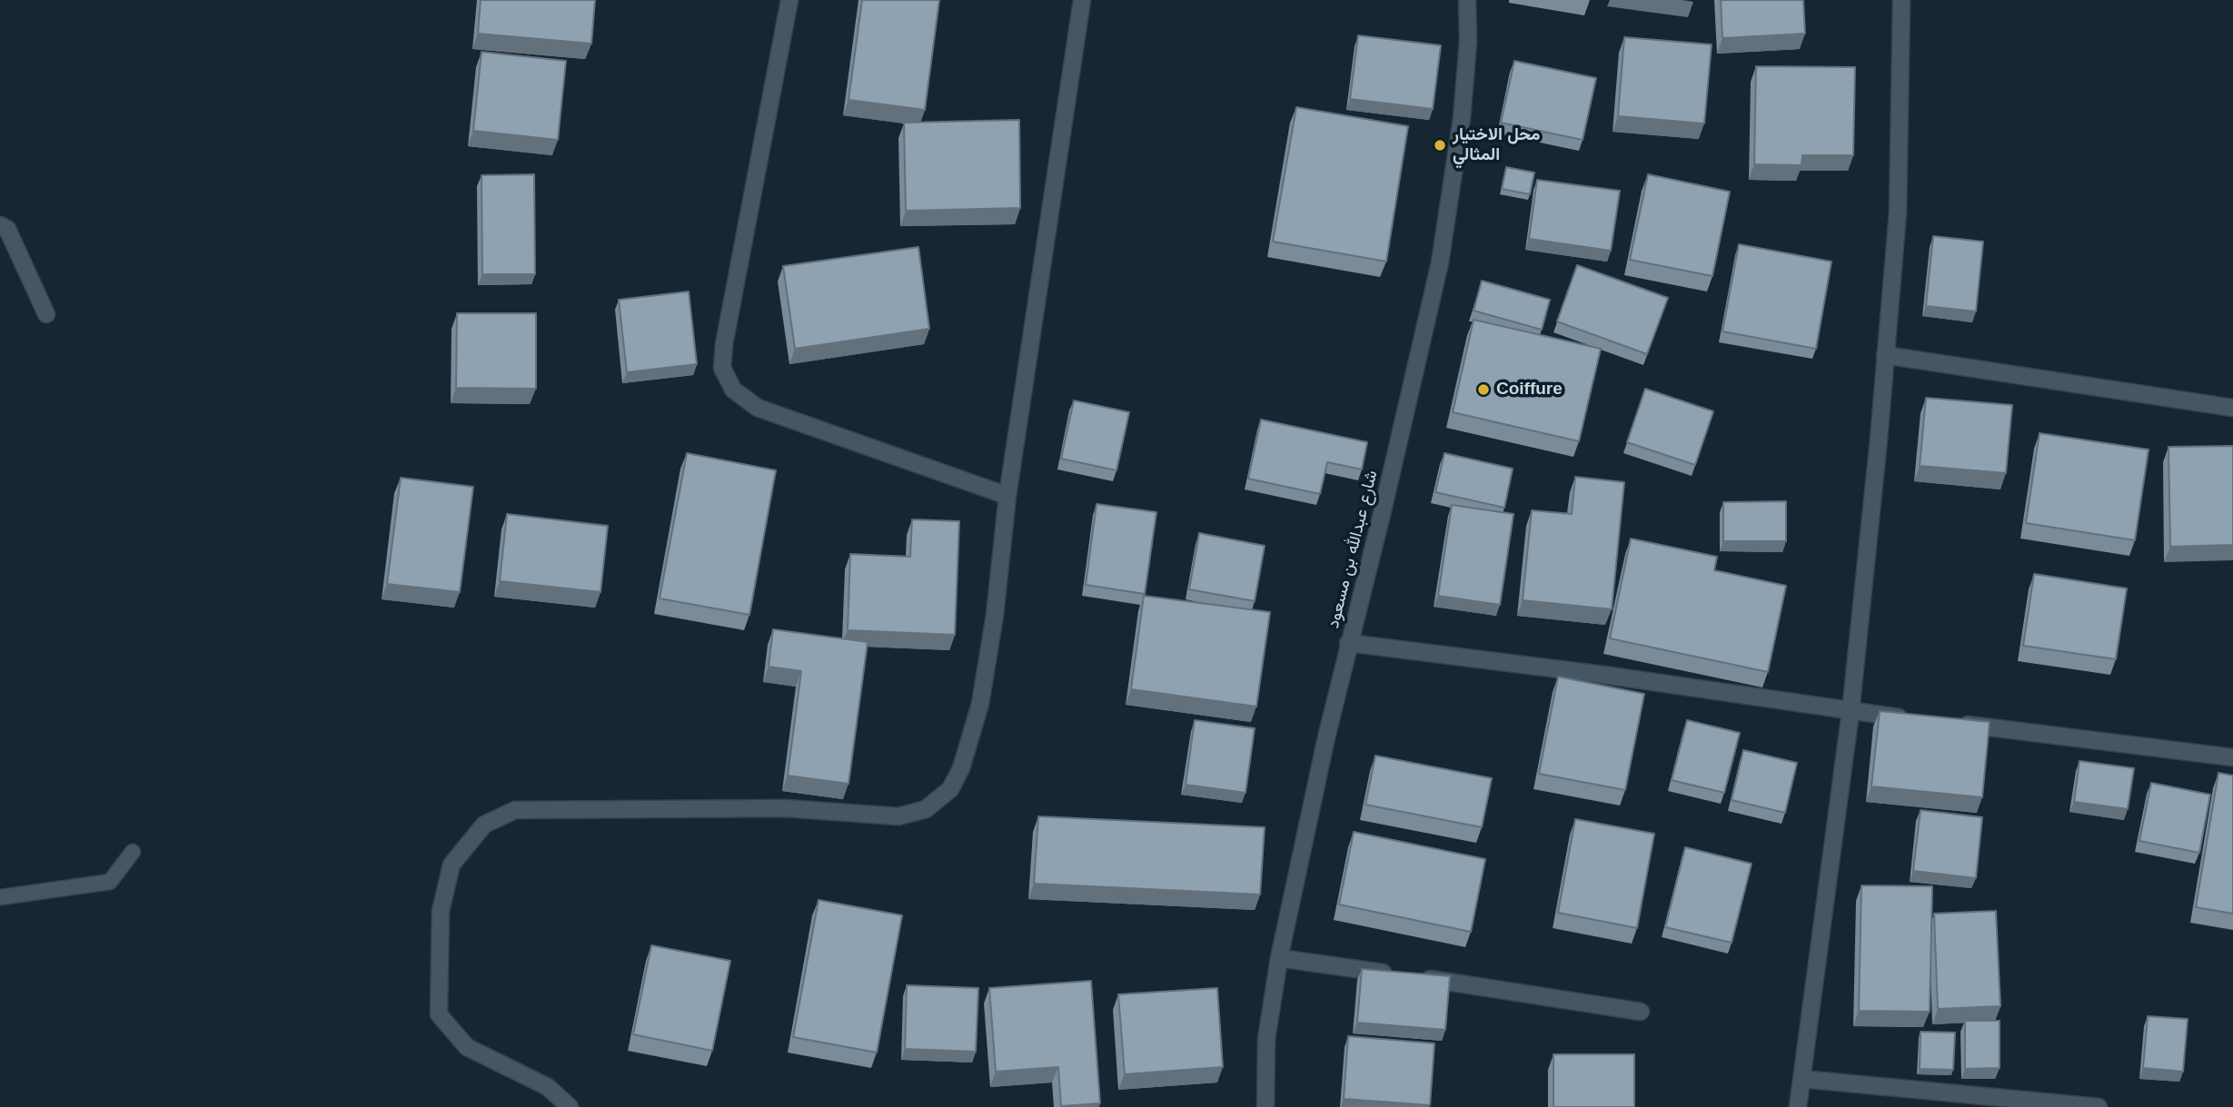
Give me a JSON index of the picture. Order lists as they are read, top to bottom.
{
  "streets": {
    "street": ["شارع عبدالله بن مسعود"]
  },
  "places": ["محل الاختيار المثالي", "Coiffure"]
}
